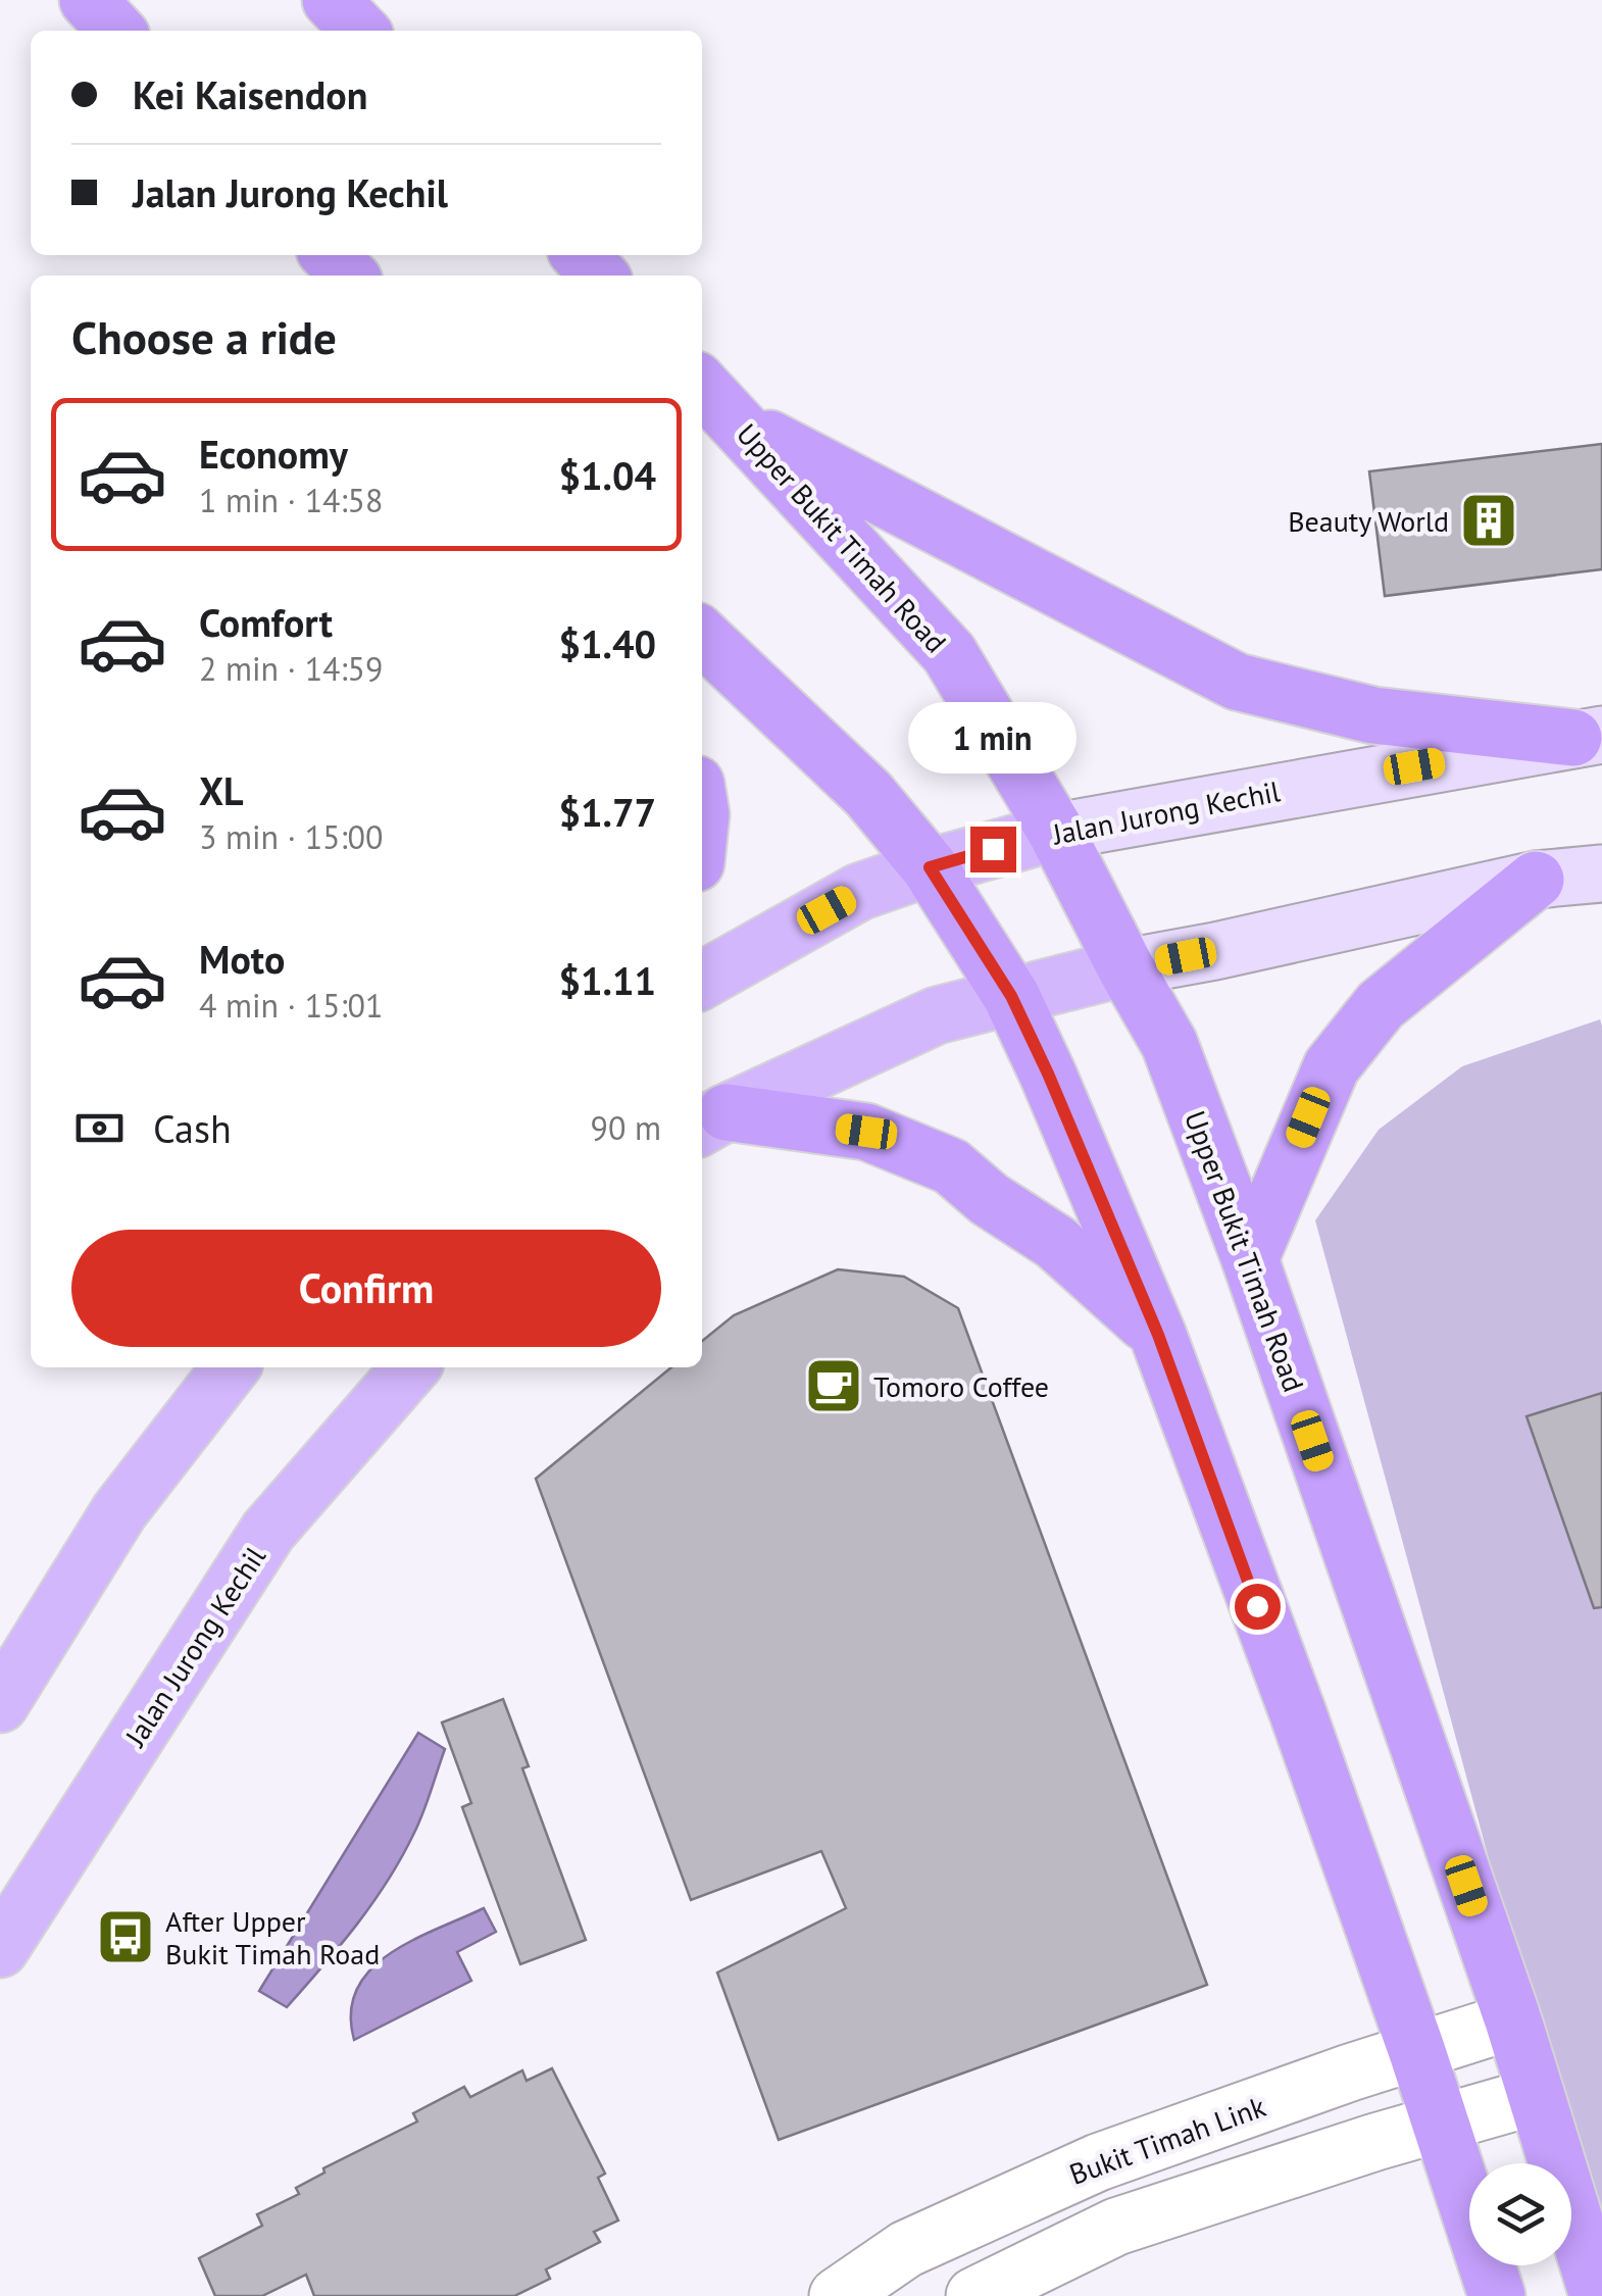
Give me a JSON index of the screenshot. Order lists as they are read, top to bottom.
{
  "streets": {
    "highway": ["Upper Bukit Timah Road"],
    "main road": ["Jalan Jurong Kechil"],
    "street": ["Bukit Timah Link"]
  },
  "crossings": [
    ["Upper Bukit Timah Road", "Jalan Jurong Kechil"],
    ["Upper Bukit Timah Road", "Bukit Timah Link"]
  ],
  "places": {
    "building": ["Beauty World"],
    "cafe": ["Tomoro Coffee"],
    "bus stop": ["After Upper Bukit Timah Road"]
  },
  "page": {
    "banner": ["Kei Kaisendon", "Jalan Jurong Kechil"],
    "heading": "Choose a ride",
    "list": [
      {
        "name": "Economy",
        "note": "1 min · 14:58",
        "value": "$1.04"
      },
      {
        "name": "Comfort",
        "note": "2 min · 14:59",
        "value": "$1.40"
      },
      {
        "name": "XL",
        "note": "3 min · 15:00",
        "value": "$1.77"
      },
      {
        "name": "Moto",
        "note": "4 min · 15:01",
        "value": "$1.11"
      }
    ],
    "bubble": "1 min",
    "pay": ["Cash", "90 m"],
    "buttons": "Confirm"
  }
}
